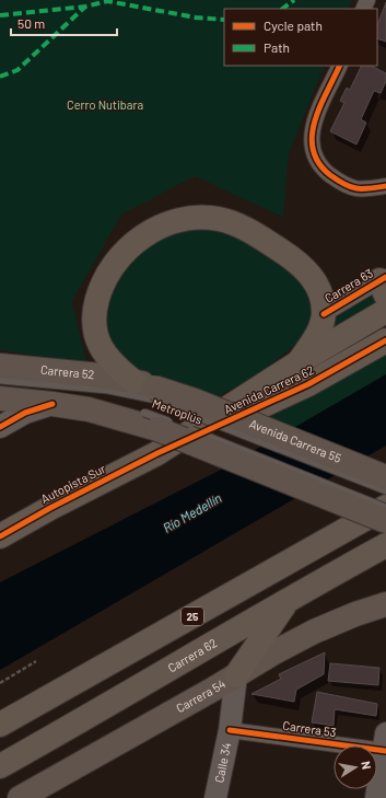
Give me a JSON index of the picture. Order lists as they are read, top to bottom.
{
  "streets": {
    "highway": [
      "Avenida Carrera 62",
      "Autopista Sur",
      "25",
      "Carrera 62"
    ],
    "main road": ["Carrera 52", "Avenida Carrera 55", "Carrera 54"],
    "street": ["Carrera 63", "Carrera 53", "Calle 34"],
    "lane": ["Metroplús"]
  },
  "crossings": [
    ["Carrera 52", "Metroplús"],
    ["Carrera 52", "Avenida Carrera 55"],
    ["Avenida Carrera 62", "Autopista Sur"],
    ["Metroplús", "Avenida Carrera 55"],
    ["Metroplús", "25"],
    ["Carrera 54", "Calle 34"],
    ["Carrera 53", "Calle 34"]
  ],
  "water": ["Río Medellín"],
  "parks": ["Cerro Nutibara"],
  "legend": ["Cycle path", "Path"],
  "scale_bar": "50 m",
  "north": "right"
}
